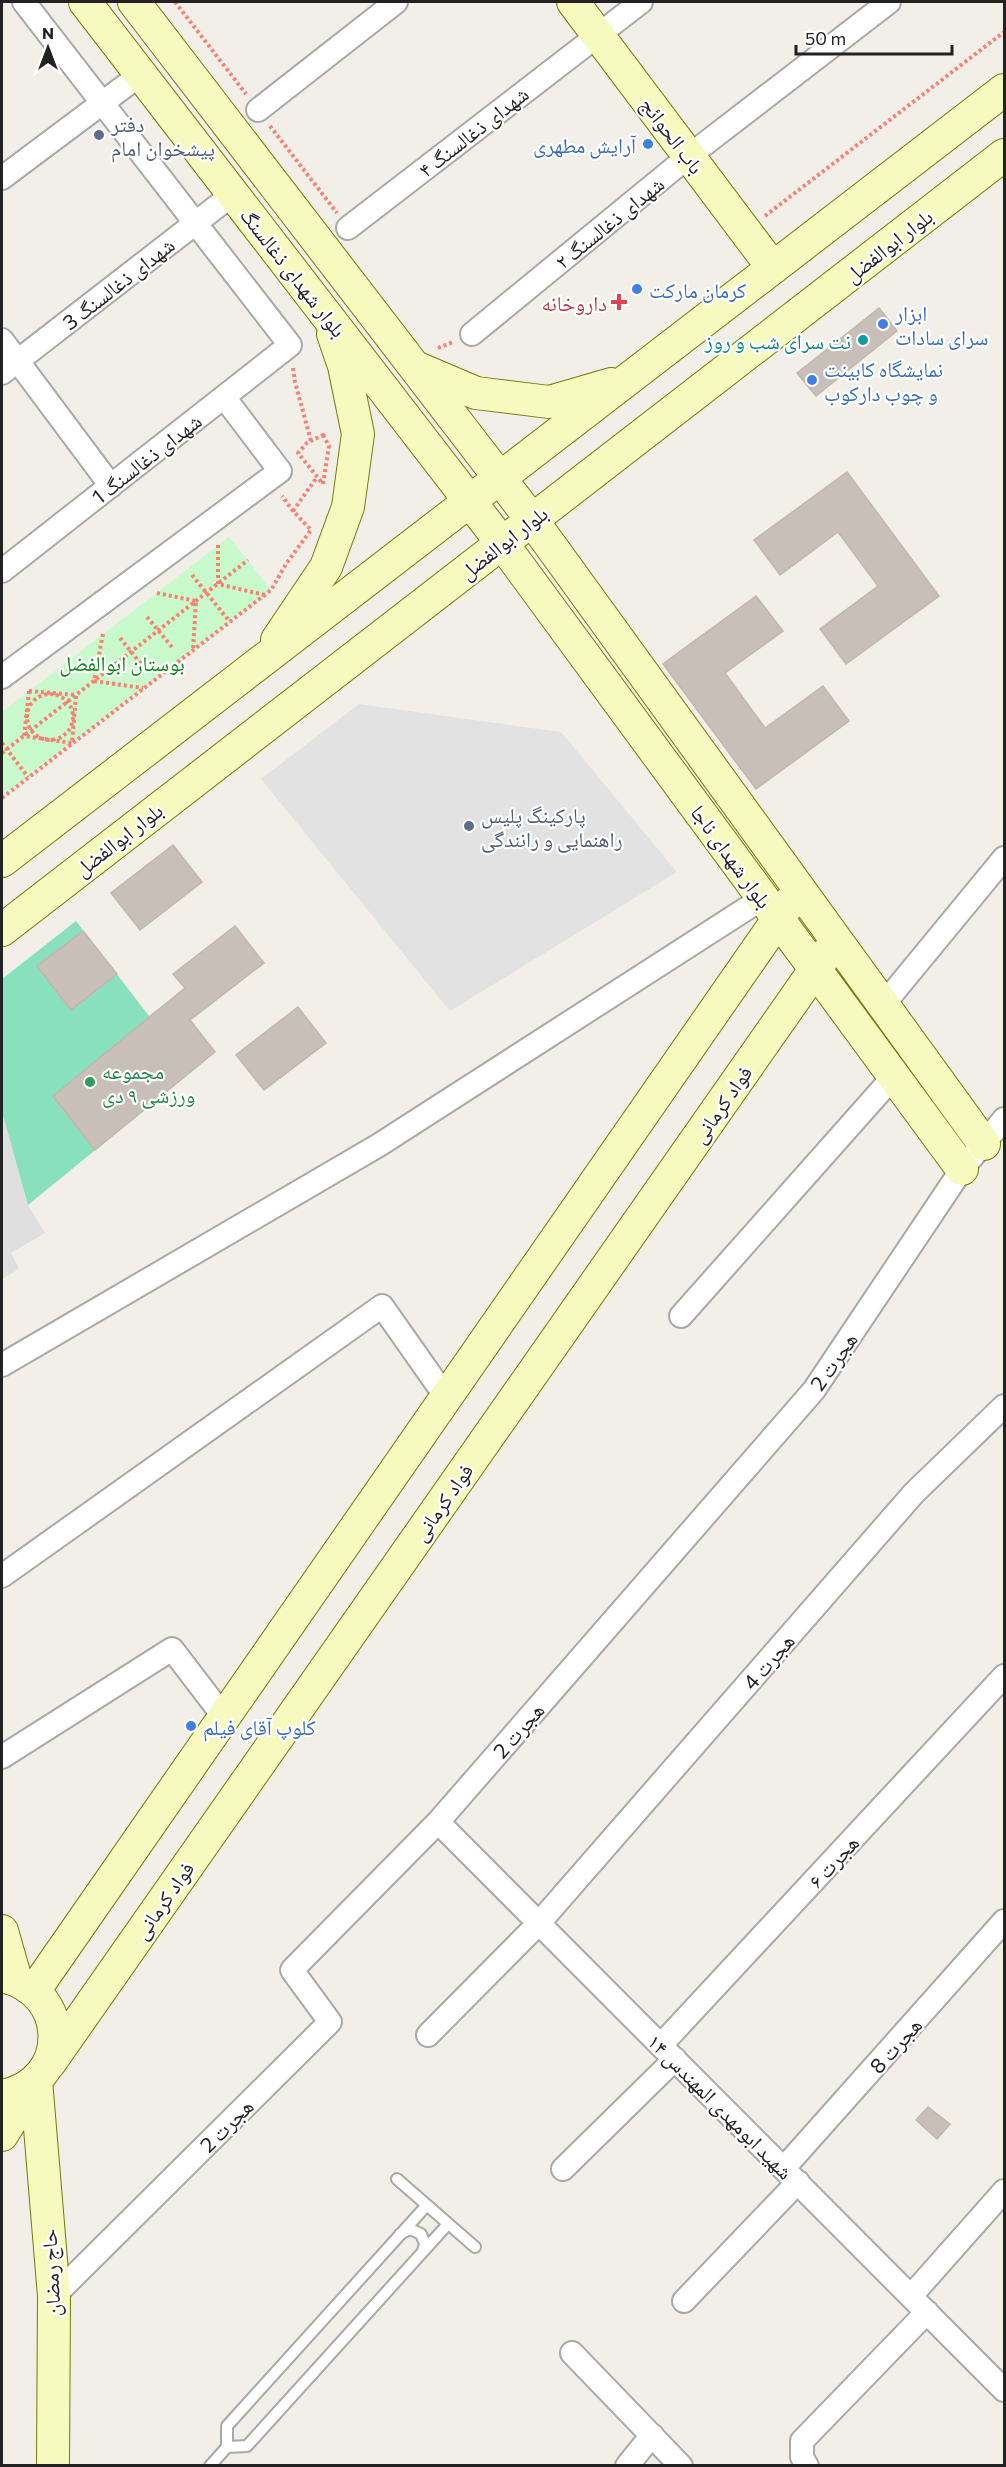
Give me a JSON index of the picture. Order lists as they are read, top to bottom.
{
  "streets": {
    "street": [
      "شهدای ذغالسنگ ۴",
      "باب الحوائج",
      "شهدای ذغالسنگ ۲",
      "بلوار ابوالفضل",
      "بلوار شهدای ذغالسنگ",
      "شهدای ذغالسنگ 3",
      "شهدای ذغالسنگ 1",
      "بلوار شهدای ناجا",
      "فواد کرمانی",
      "هجرت 2",
      "هجرت 4",
      "هجرت ۶",
      "هجرت 8",
      "شهید ابومهدی المهندس ۱۴",
      "حاج رمضان"
    ]
  },
  "crossings": [
    ["شهدای ذغالسنگ ۴", "باب الحوائج"],
    ["باب الحوائج", "شهدای ذغالسنگ ۲"],
    ["بلوار ابوالفضل", "بلوار شهدای ذغالسنگ"],
    ["بلوار ابوالفضل", "بلوار شهدای ناجا"],
    ["بلوار شهدای ذغالسنگ", "شهدای ذغالسنگ 3"],
    ["بلوار شهدای ذغالسنگ", "بلوار شهدای ناجا"],
    ["بلوار شهدای ناجا", "فواد کرمانی"],
    ["بلوار شهدای ناجا", "هجرت 2"],
    ["فواد کرمانی", "حاج رمضان"],
    ["هجرت 2", "شهید ابومهدی المهندس ۱۴"],
    ["هجرت 2", "حاج رمضان"],
    ["هجرت 4", "شهید ابومهدی المهندس ۱۴"],
    ["هجرت ۶", "شهید ابومهدی المهندس ۱۴"],
    ["هجرت 8", "شهید ابومهدی المهندس ۱۴"]
  ],
  "parks": ["بوستان ابوالفضل"],
  "places": {
    "other": [
      "دفتر پیشخوان امام",
      "آرایش مطهری",
      "کرمان مارکت",
      "ابزار سرای سادات",
      "نت سرای شب و روز",
      "نمایشگاه کابینت و چوب دارکوب",
      "پارکینگ پلیس راهنمایی و رانندگی",
      "مجموعه ورزشی ۹ دی",
      "کلوپ آقای فیلم"
    ],
    "health": ["داروخانه"]
  },
  "scale_bar": "50 m",
  "north": "top"
}
